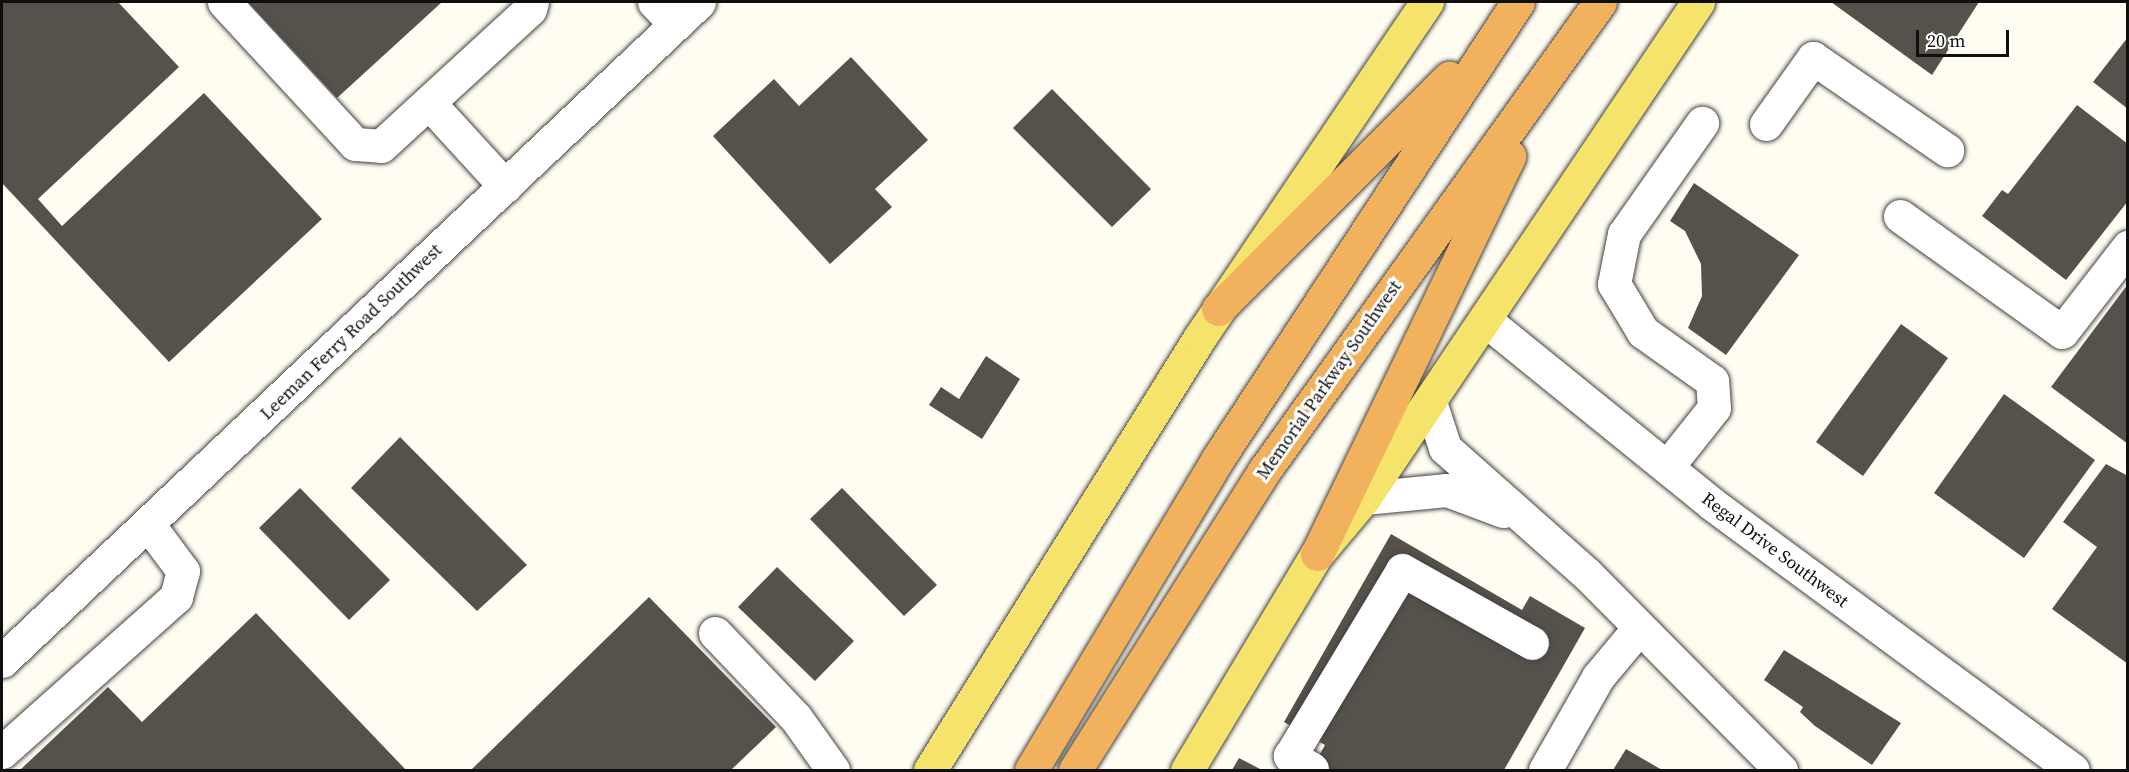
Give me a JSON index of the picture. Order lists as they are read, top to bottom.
{
  "streets": {
    "highway": ["Memorial Parkway Southwest"],
    "street": ["Leeman Ferry Road Southwest", "Regal Drive Southwest"]
  },
  "scale_bar": "20 m"
}
